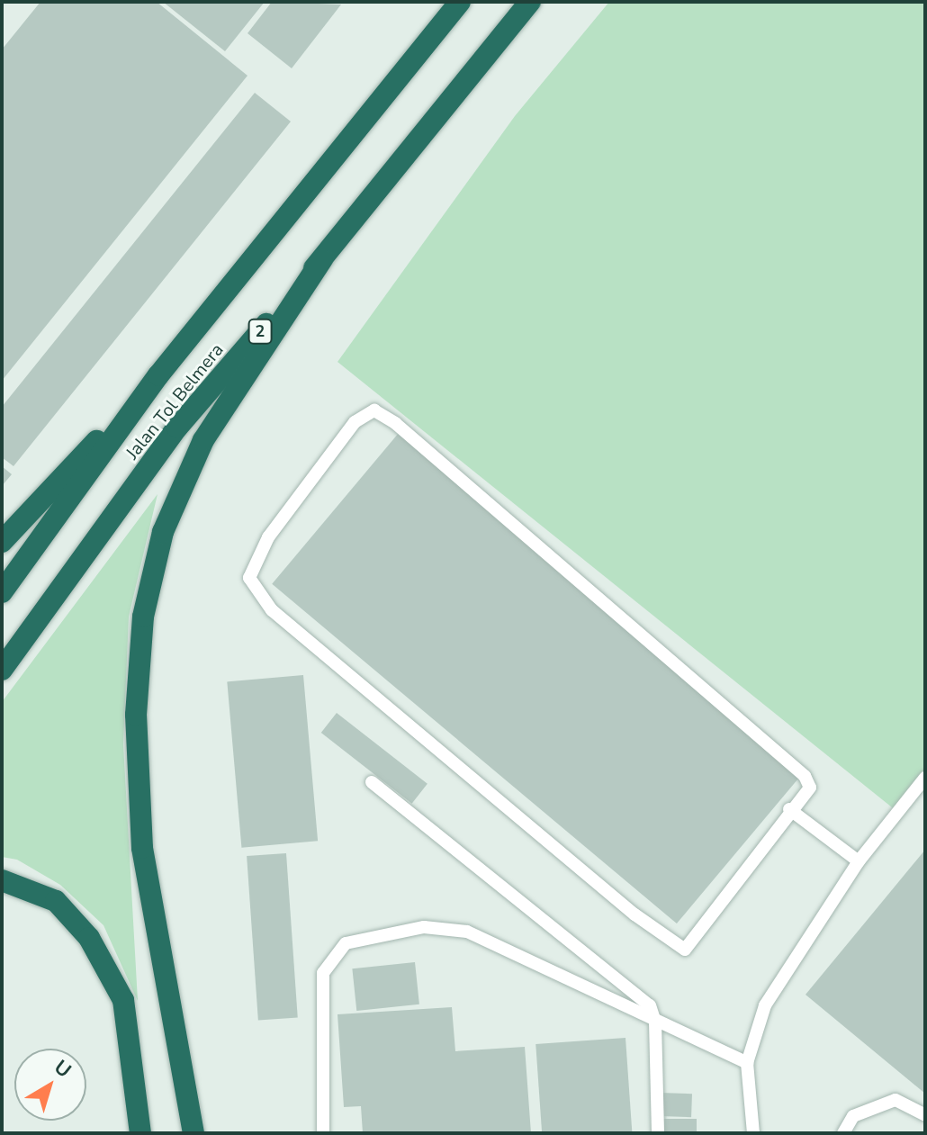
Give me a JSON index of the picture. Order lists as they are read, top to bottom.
{
  "streets": {
    "highway": ["2", "Jalan Tol Belmera"]
  },
  "north": "top right"
}
